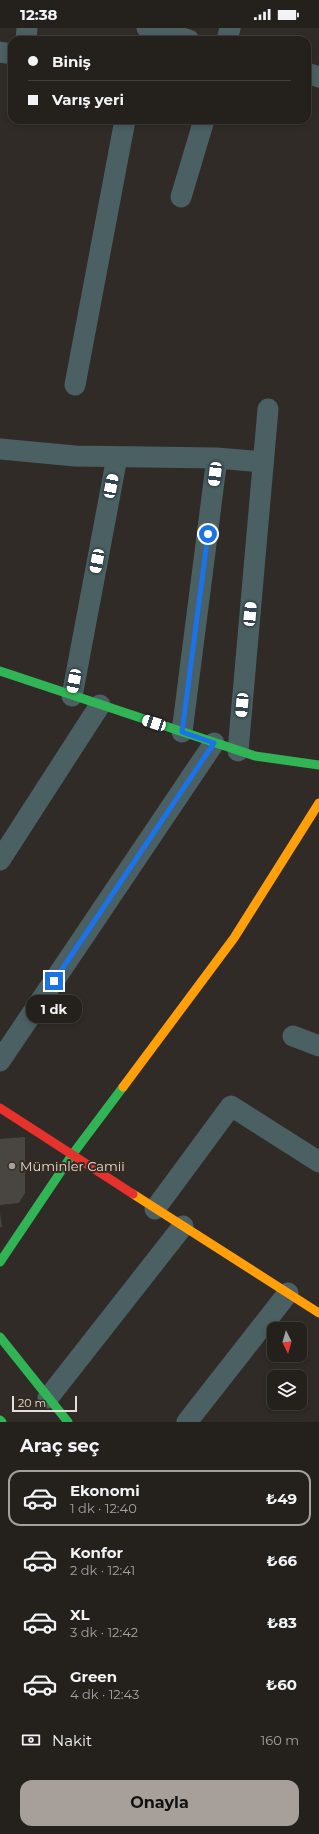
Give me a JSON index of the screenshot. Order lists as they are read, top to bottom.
{
  "places": ["Müminler Camii"],
  "scale_bar": "20 m",
  "north": "bottom",
  "page": {
    "status": "12:38",
    "banner": ["Biniş", "Varış yeri"],
    "bubble": "1 dk",
    "scale": "20 m",
    "heading": "Araç seç",
    "list": [
      {
        "name": "Ekonomi",
        "note": "1 dk · 12:40",
        "value": "₺49"
      },
      {
        "name": "Konfor",
        "note": "2 dk · 12:41",
        "value": "₺66"
      },
      {
        "name": "XL",
        "note": "3 dk · 12:42",
        "value": "₺83"
      },
      {
        "name": "Green",
        "note": "4 dk · 12:43",
        "value": "₺60"
      }
    ],
    "pay": ["Nakit", "160 m"],
    "buttons": "Onayla"
  }
}
